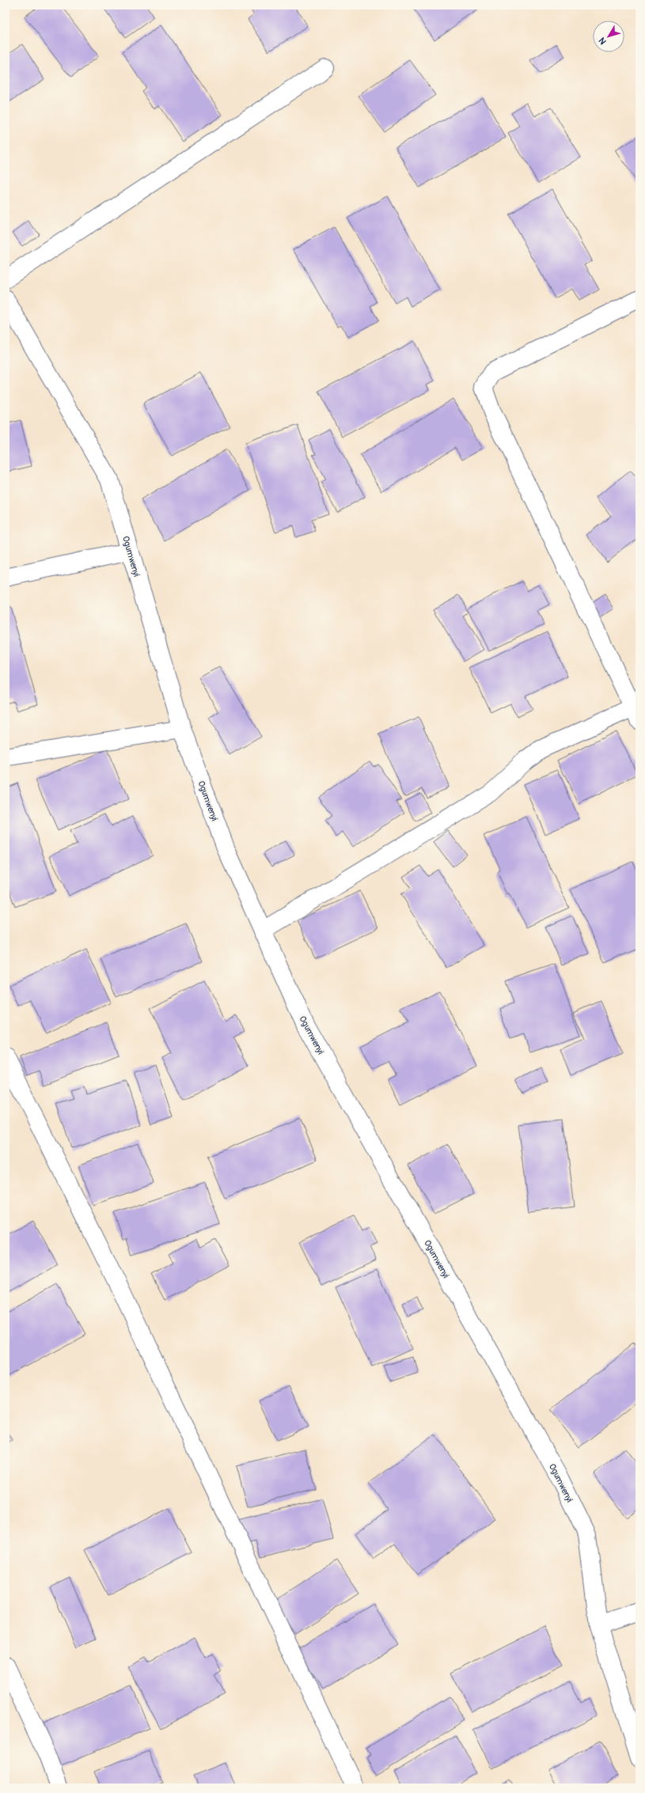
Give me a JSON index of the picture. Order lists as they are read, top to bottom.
{
  "streets": {
    "street": ["Ogumwenyi"]
  },
  "north": "bottom left"
}
